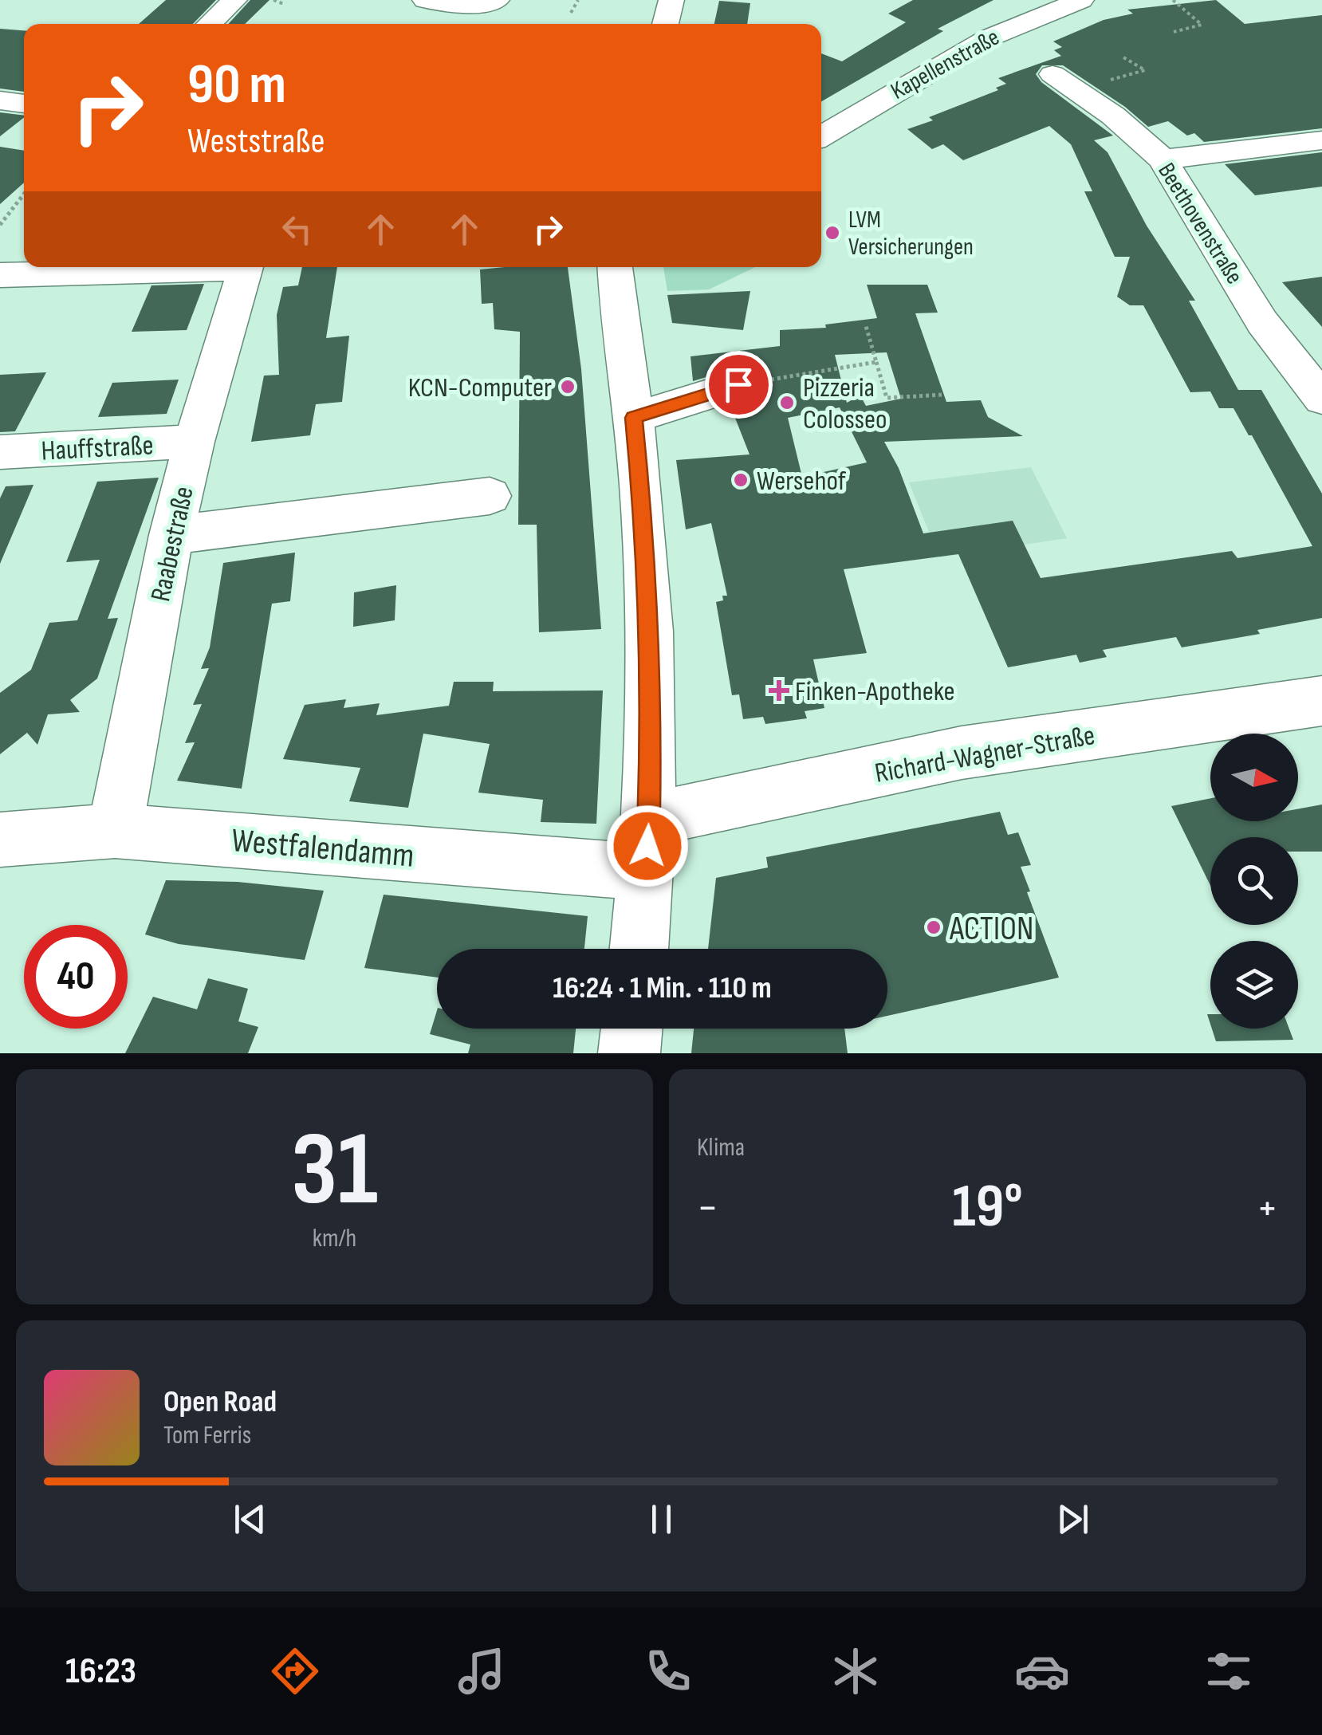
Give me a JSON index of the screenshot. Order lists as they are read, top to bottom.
{
  "streets": {
    "street": [
      "Kapellenstraße",
      "Beethovenstraße",
      "Hauffstraße",
      "Raabestraße",
      "Richard-Wagner-Straße",
      "Westfalendamm"
    ]
  },
  "crossings": [
    ["Hauffstraße", "Raabestraße"],
    ["Raabestraße", "Westfalendamm"],
    ["Richard-Wagner-Straße", "Westfalendamm"]
  ],
  "places": {
    "other": [
      "LVM Versicherungen",
      "KCN-Computer",
      "Pizzeria Colosseo",
      "Wersehof",
      "ACTION"
    ],
    "health": ["Finken-Apotheke"]
  },
  "north": "right",
  "page": {
    "turn": ["90 m", "Weststraße"],
    "limit": "40",
    "trip": "16:24 · 1 Min. · 110 m",
    "tile": [
      ["31", "km/h"],
      "Klima"
    ],
    "heat": ["−", "19°", "+"],
    "song": ["Open Road", "Tom Ferris"],
    "tabs": "16:23"
  }
}
